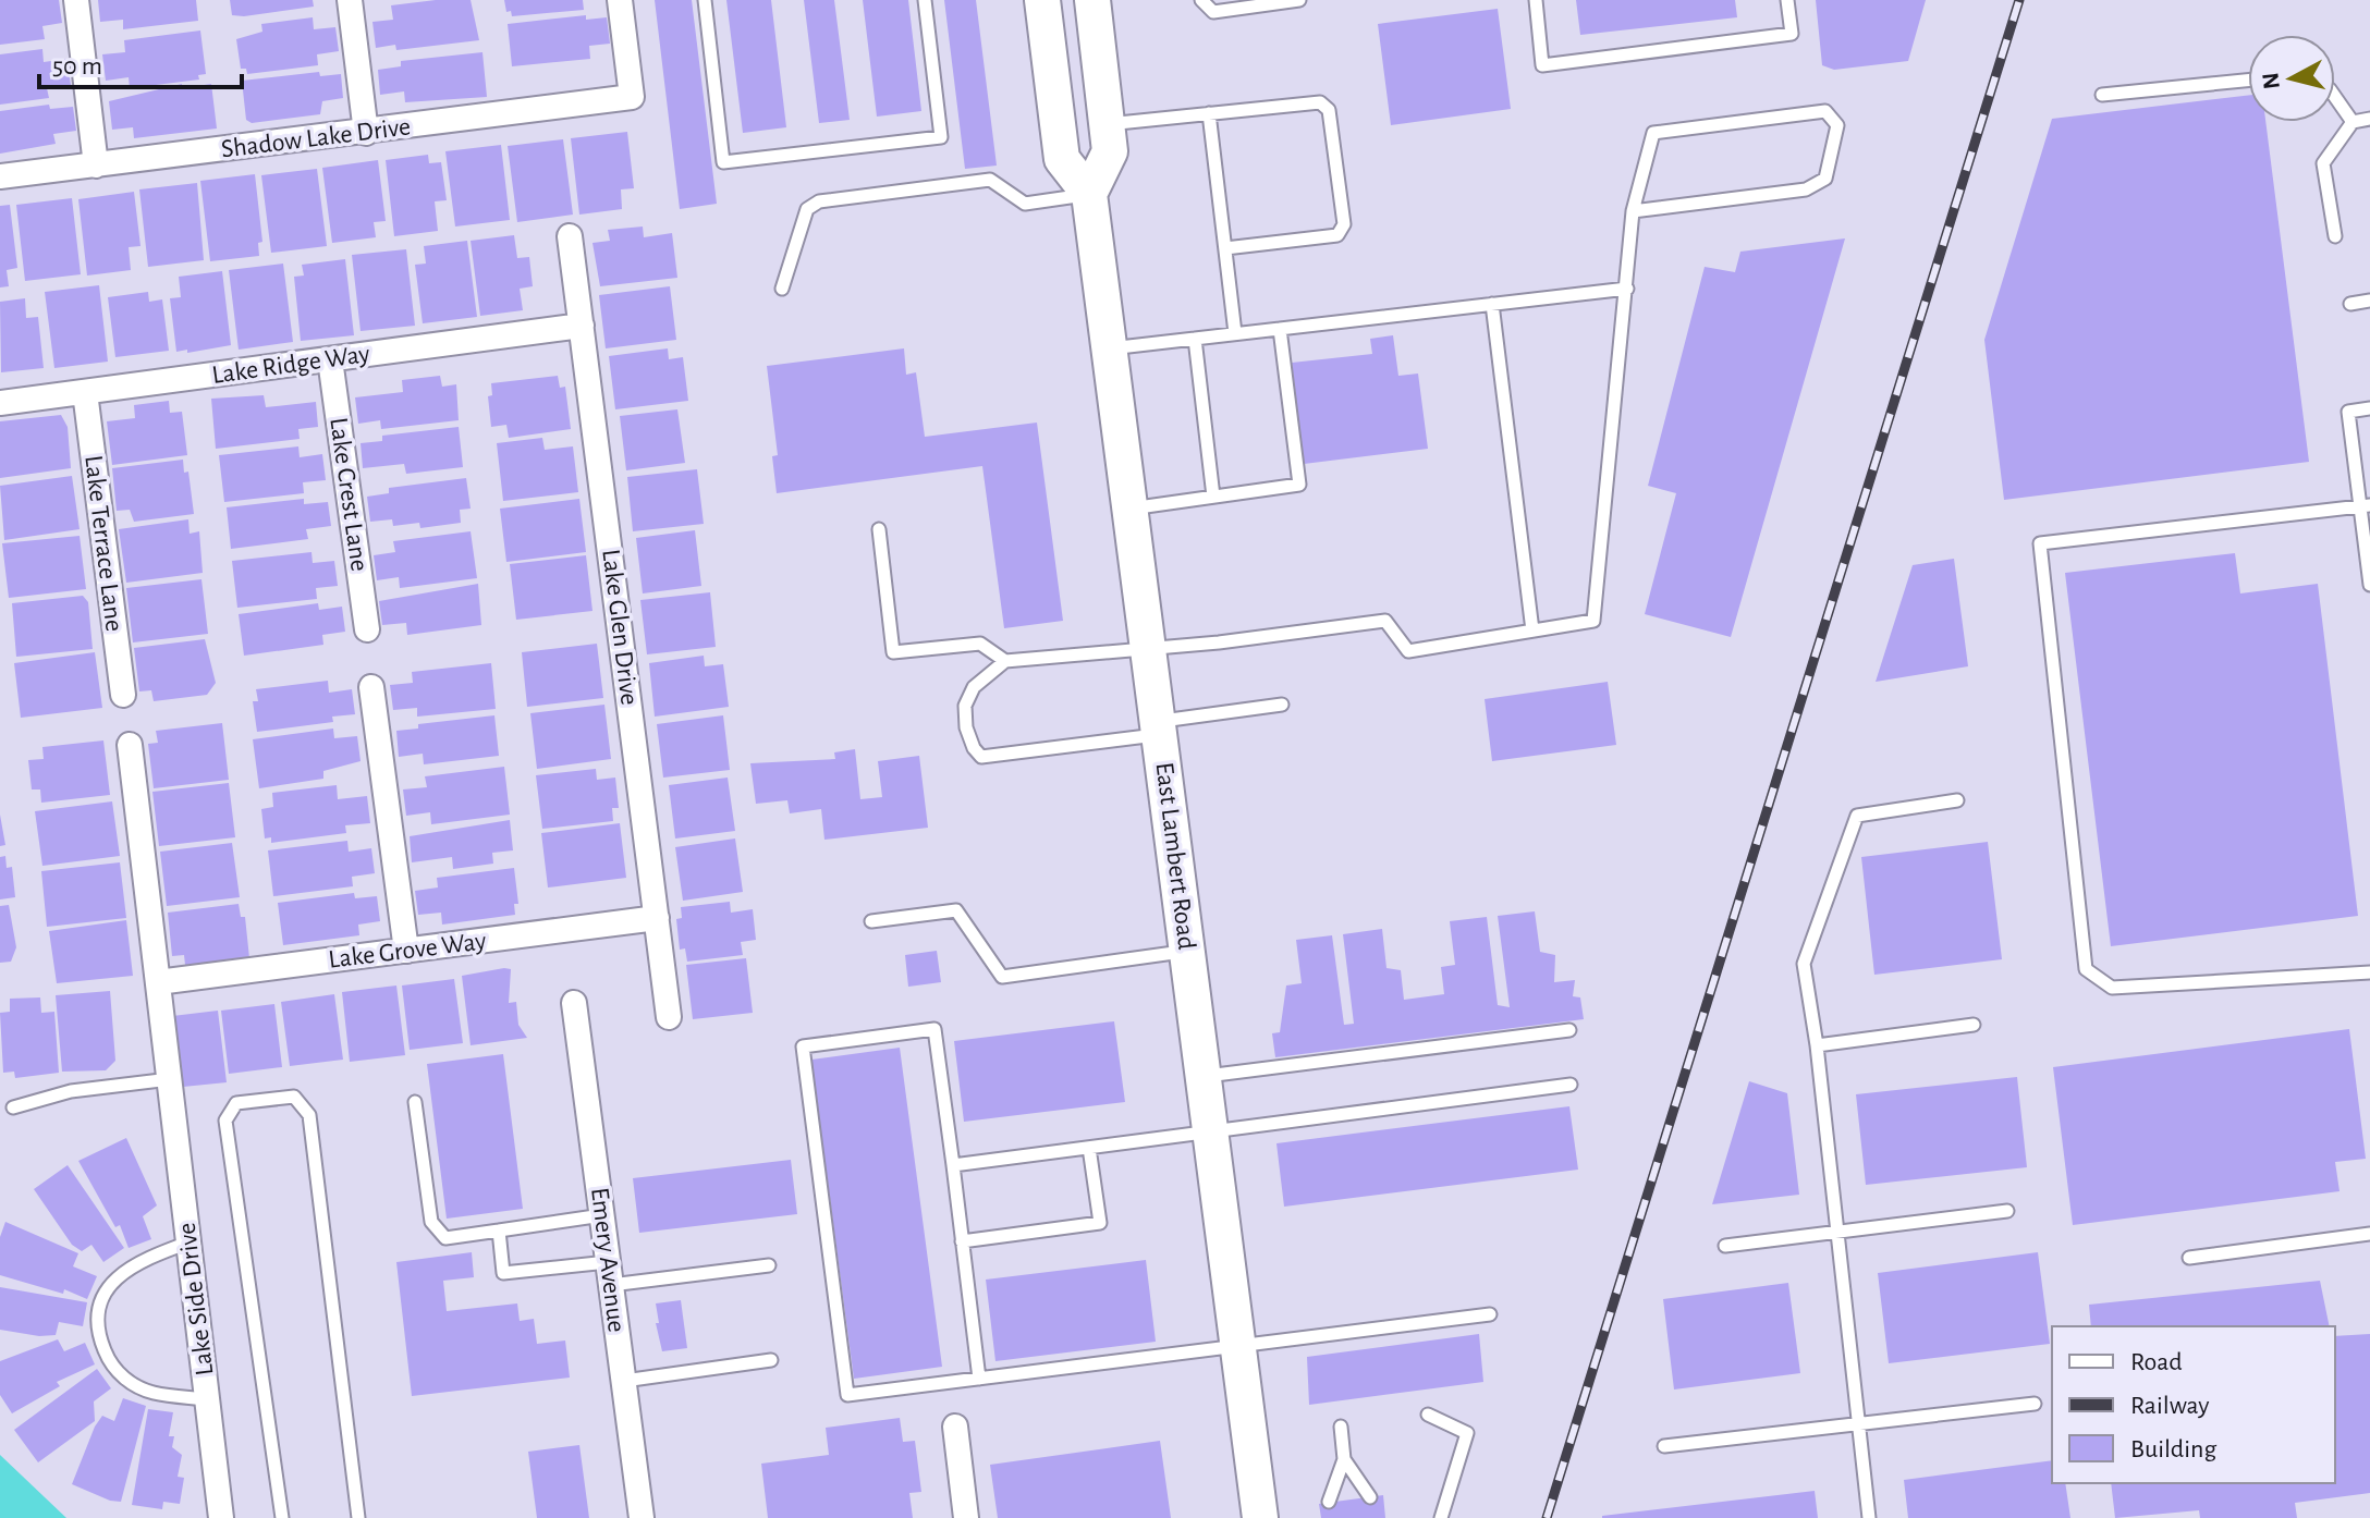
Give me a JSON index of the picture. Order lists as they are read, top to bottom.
{
  "streets": {
    "main road": ["East Lambert Road"],
    "street": [
      "Shadow Lake Drive",
      "Lake Ridge Way",
      "Lake Crest Lane",
      "Lake Terrace Lane",
      "Lake Glen Drive",
      "Lake Grove Way",
      "Emery Avenue",
      "Lake Side Drive"
    ]
  },
  "crossings": [
    ["Lake Ridge Way", "Lake Crest Lane"],
    ["Lake Ridge Way", "Lake Terrace Lane"],
    ["Lake Ridge Way", "Lake Glen Drive"],
    ["Lake Glen Drive", "Lake Grove Way"],
    ["Lake Grove Way", "Lake Side Drive"]
  ],
  "legend": ["Road", "Railway", "Building"],
  "scale_bar": "50 m",
  "north": "left"
}
